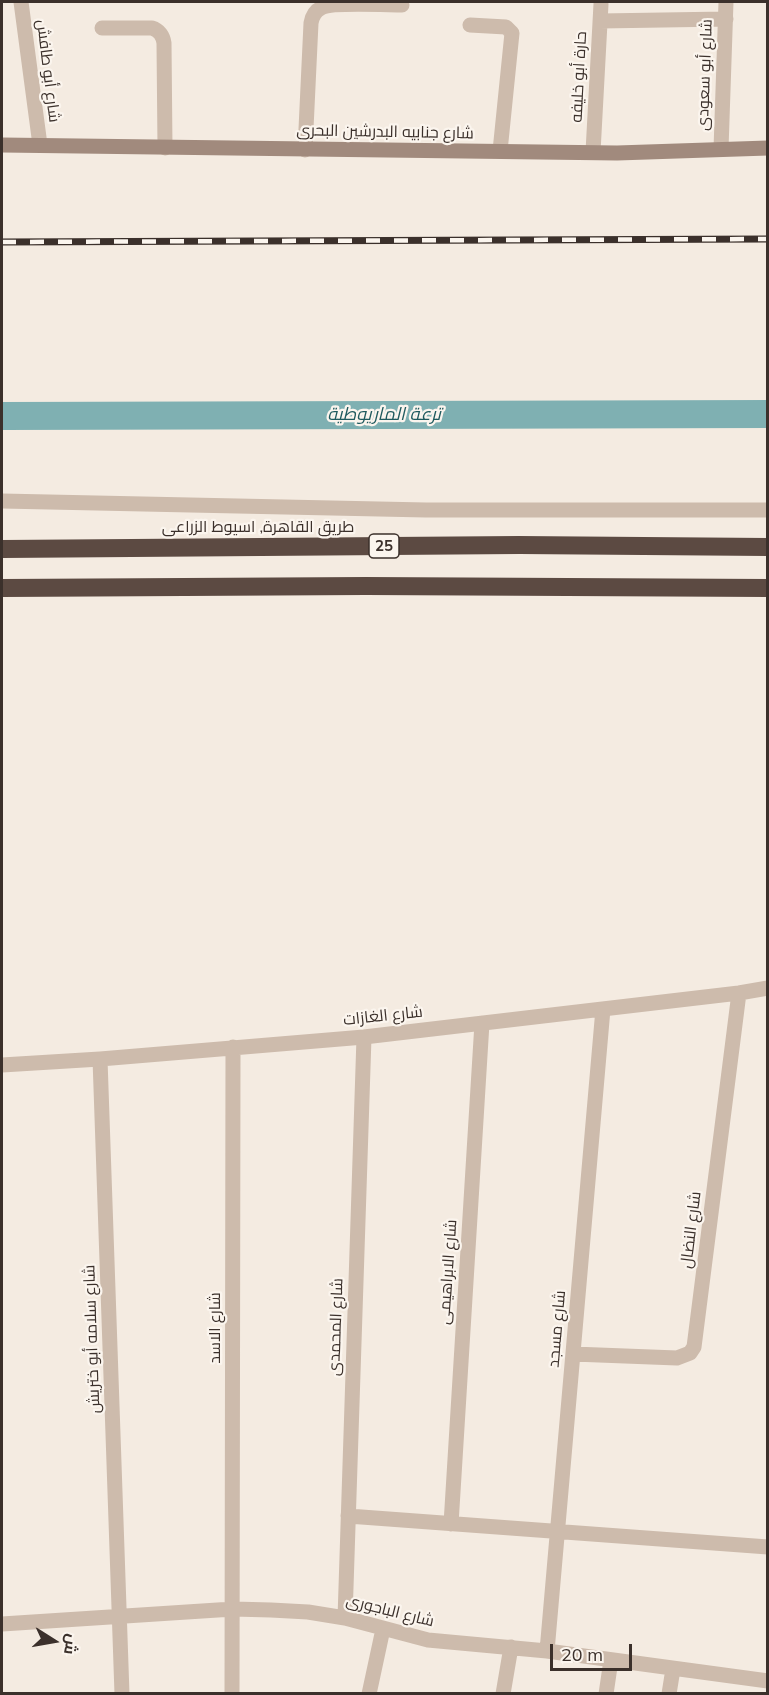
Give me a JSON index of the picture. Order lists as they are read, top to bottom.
{
  "streets": {
    "highway": ["طريق القاهرة, اسيوط الزراعى", "25"],
    "street": [
      "شارع أبو طافش",
      "شارع أبو سعودى",
      "حارة أبو خليفه",
      "شارع جنابيه البدرشين البحرى",
      "شارع الغازات",
      "شارع النضال",
      "شارع الابراهيمى",
      "شارع المحمدى",
      "شارع الاسد",
      "شارع مسجد",
      "شارع سلامه أبو ختريش",
      "شارع الباجورى"
    ]
  },
  "crossings": [
    ["شارع أبو طافش", "شارع جنابيه البدرشين البحرى"],
    ["شارع أبو سعودى", "شارع جنابيه البدرشين البحرى"],
    ["حارة أبو خليفه", "شارع جنابيه البدرشين البحرى"],
    ["شارع الغازات", "شارع النضال"],
    ["شارع الغازات", "شارع الابراهيمى"],
    ["شارع الغازات", "شارع المحمدى"],
    ["شارع الغازات", "شارع الاسد"],
    ["شارع الغازات", "شارع مسجد"],
    ["شارع الغازات", "شارع سلامه أبو ختريش"],
    ["شارع النضال", "شارع مسجد"],
    ["شارع المحمدى", "شارع الباجورى"],
    ["شارع الاسد", "شارع الباجورى"],
    ["شارع مسجد", "شارع الباجورى"],
    ["شارع سلامه أبو ختريش", "شارع الباجورى"]
  ],
  "water": ["ترعة الماريوطية"],
  "scale_bar": "20 m",
  "north": "right"
}
